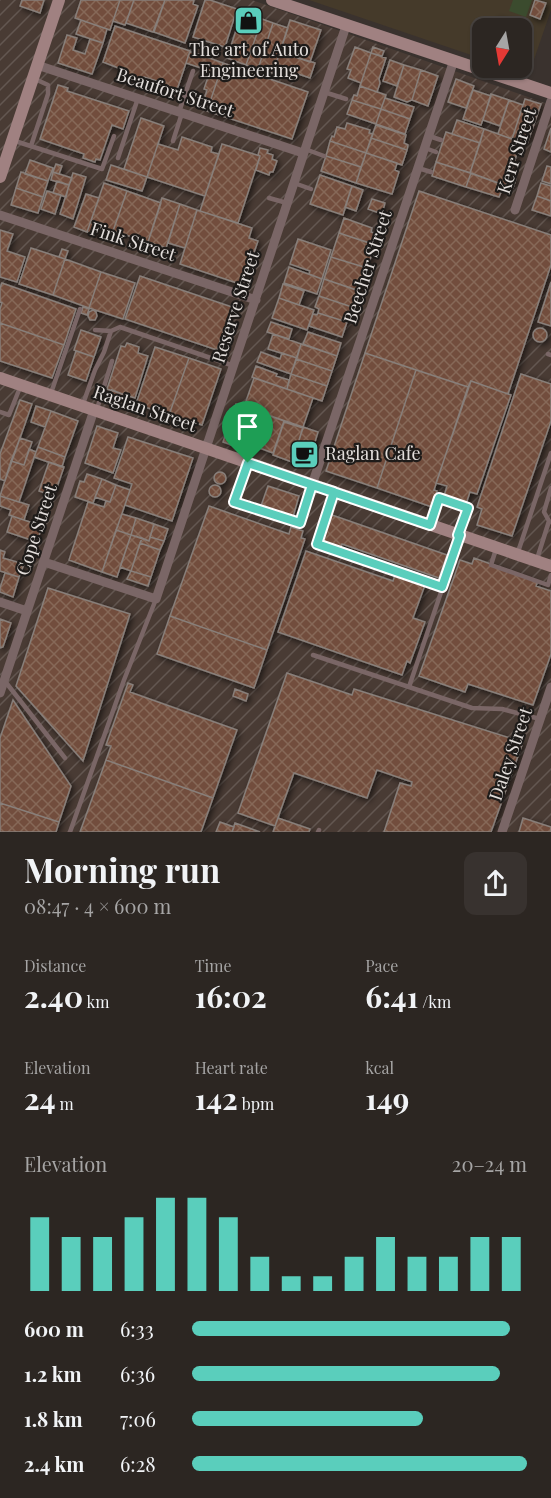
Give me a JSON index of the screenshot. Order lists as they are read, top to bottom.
{
  "streets": {
    "street": [
      "Beaufort Street",
      "Kerr Street",
      "Fink Street",
      "Beecher Street",
      "Reserve Street",
      "Raglan Street",
      "Cope Street",
      "Daley Street"
    ]
  },
  "crossings": [
    ["Beaufort Street", "Reserve Street"],
    ["Fink Street", "Reserve Street"],
    ["Beecher Street", "Raglan Street"],
    ["Reserve Street", "Raglan Street"],
    ["Raglan Street", "Cope Street"]
  ],
  "places": {
    "shop": ["The art of Auto Engineering"],
    "cafe": ["Raglan Cafe"]
  },
  "north": "bottom",
  "page": {
    "heading": ["Morning run", "08:47 · 4 × 600 m"],
    "stats": [
      ["Distance", "2.40 km"],
      ["Time", "16:02"],
      ["Pace", "6:41 /km"],
      ["Elevation", "24 m"],
      ["Heart rate", "142 bpm"],
      ["kcal", "149"]
    ],
    "chart": ["Elevation", "20–24 m"],
    "list": [
      {
        "name": "600 m",
        "note": "6:33"
      },
      {
        "name": "1.2 km",
        "note": "6:36"
      },
      {
        "name": "1.8 km",
        "note": "7:06"
      },
      {
        "name": "2.4 km",
        "note": "6:28"
      }
    ]
  }
}
